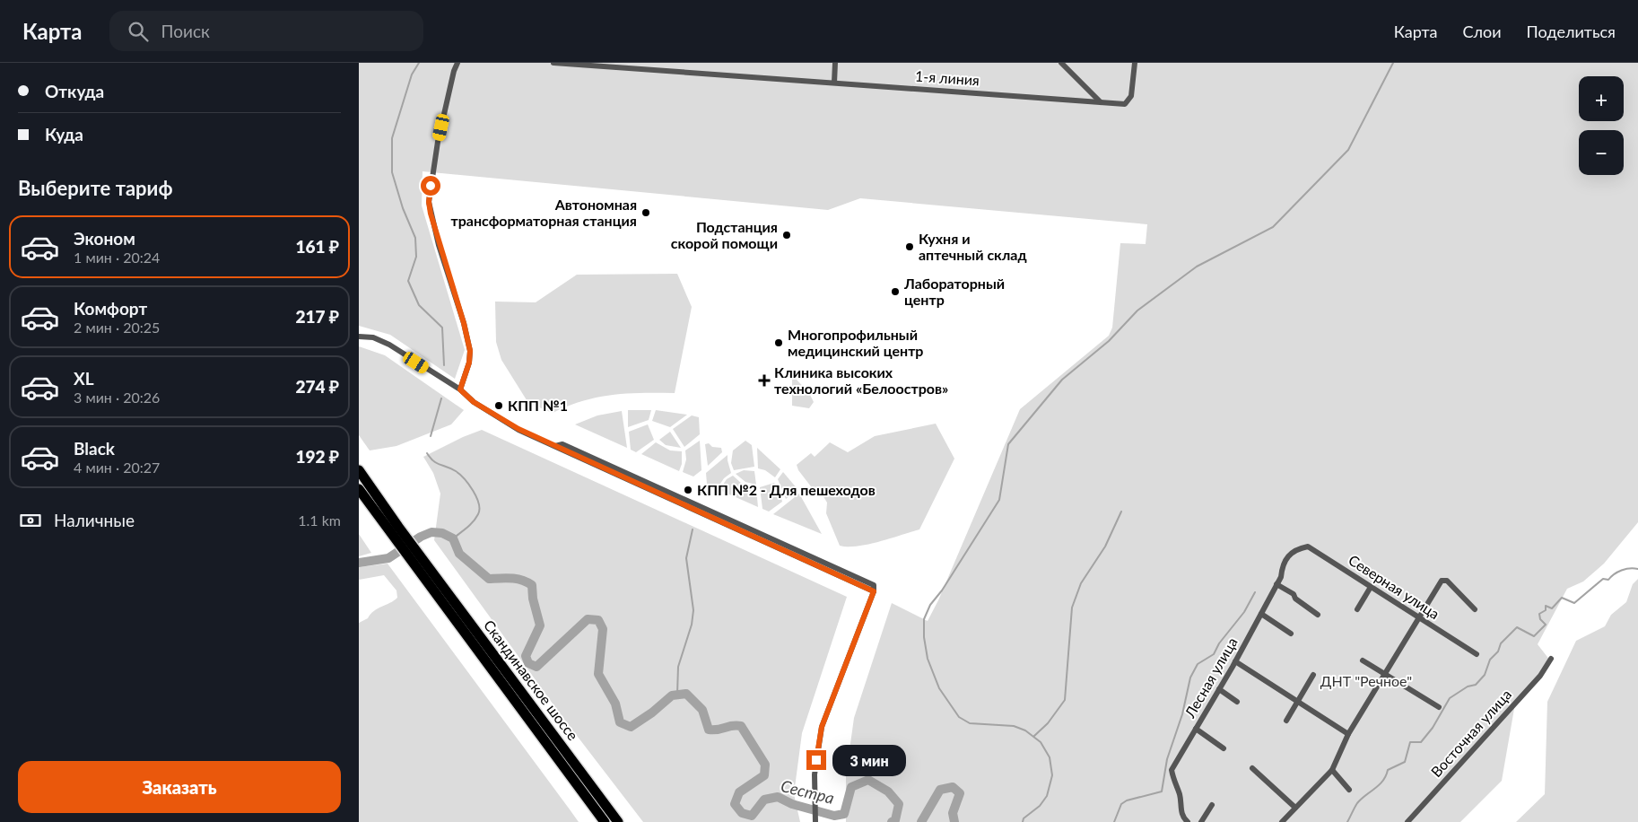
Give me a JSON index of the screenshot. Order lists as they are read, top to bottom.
{
  "streets": {
    "highway": ["Скандинавское шоссе"],
    "street": [
      "1-я линия",
      "Северная улица",
      "Лесная улица",
      "Восточная улица"
    ]
  },
  "crossings": [
    ["Северная улица", "Лесная улица"]
  ],
  "water": ["Сестра"],
  "parks": ["ДНТ \"Речное\""],
  "places": {
    "other": [
      "Автономная трансформаторная станция",
      "Подстанция скорой помощи",
      "Кухня и аптечный склад",
      "Лабораторный центр",
      "Многопрофильный медицинский центр",
      "КПП №1",
      "КПП №2 - Для пешеходов"
    ],
    "health": ["Клиника высоких технологий «Белоостров»"]
  },
  "page": {
    "header": "Карта",
    "search": "Поиск",
    "nav": ["Карта", "Слои", "Поделиться"],
    "banner": ["Откуда", "Куда"],
    "map_buttons": ["+", "−"],
    "heading": "Выберите тариф",
    "list": [
      {
        "name": "Эконом",
        "note": "1 мин · 20:24",
        "value": "161 ₽"
      },
      {
        "name": "Комфорт",
        "note": "2 мин · 20:25",
        "value": "217 ₽"
      },
      {
        "name": "XL",
        "note": "3 мин · 20:26",
        "value": "274 ₽"
      },
      {
        "name": "Black",
        "note": "4 мин · 20:27",
        "value": "192 ₽"
      }
    ],
    "pay": ["Наличные", "1.1 km"],
    "bubble": "3 мин",
    "buttons": "Заказать"
  }
}
